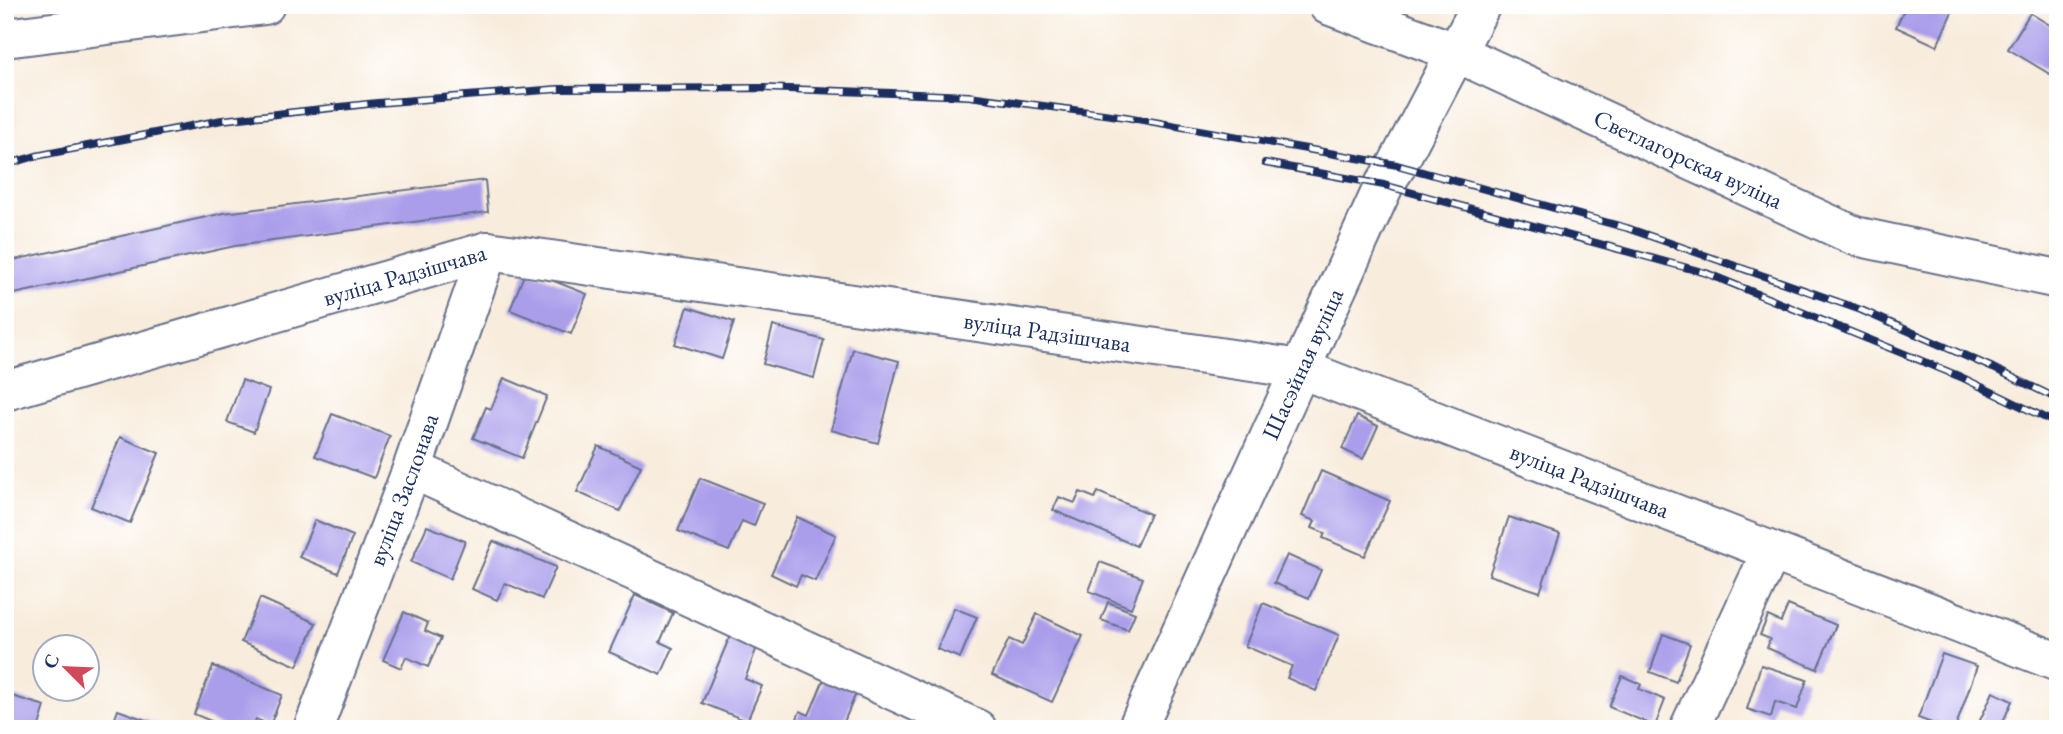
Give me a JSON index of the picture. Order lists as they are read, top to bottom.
{
  "streets": {
    "street": [
      "Светлагорская вуліца",
      "вуліца Радзішчава",
      "Шасэйная вуліца",
      "вуліца Заслонава"
    ]
  },
  "crossings": [
    ["Светлагорская вуліца", "Шасэйная вуліца"],
    ["вуліца Радзішчава", "Шасэйная вуліца"],
    ["вуліца Радзішчава", "вуліца Заслонава"]
  ],
  "north": "top left"
}
